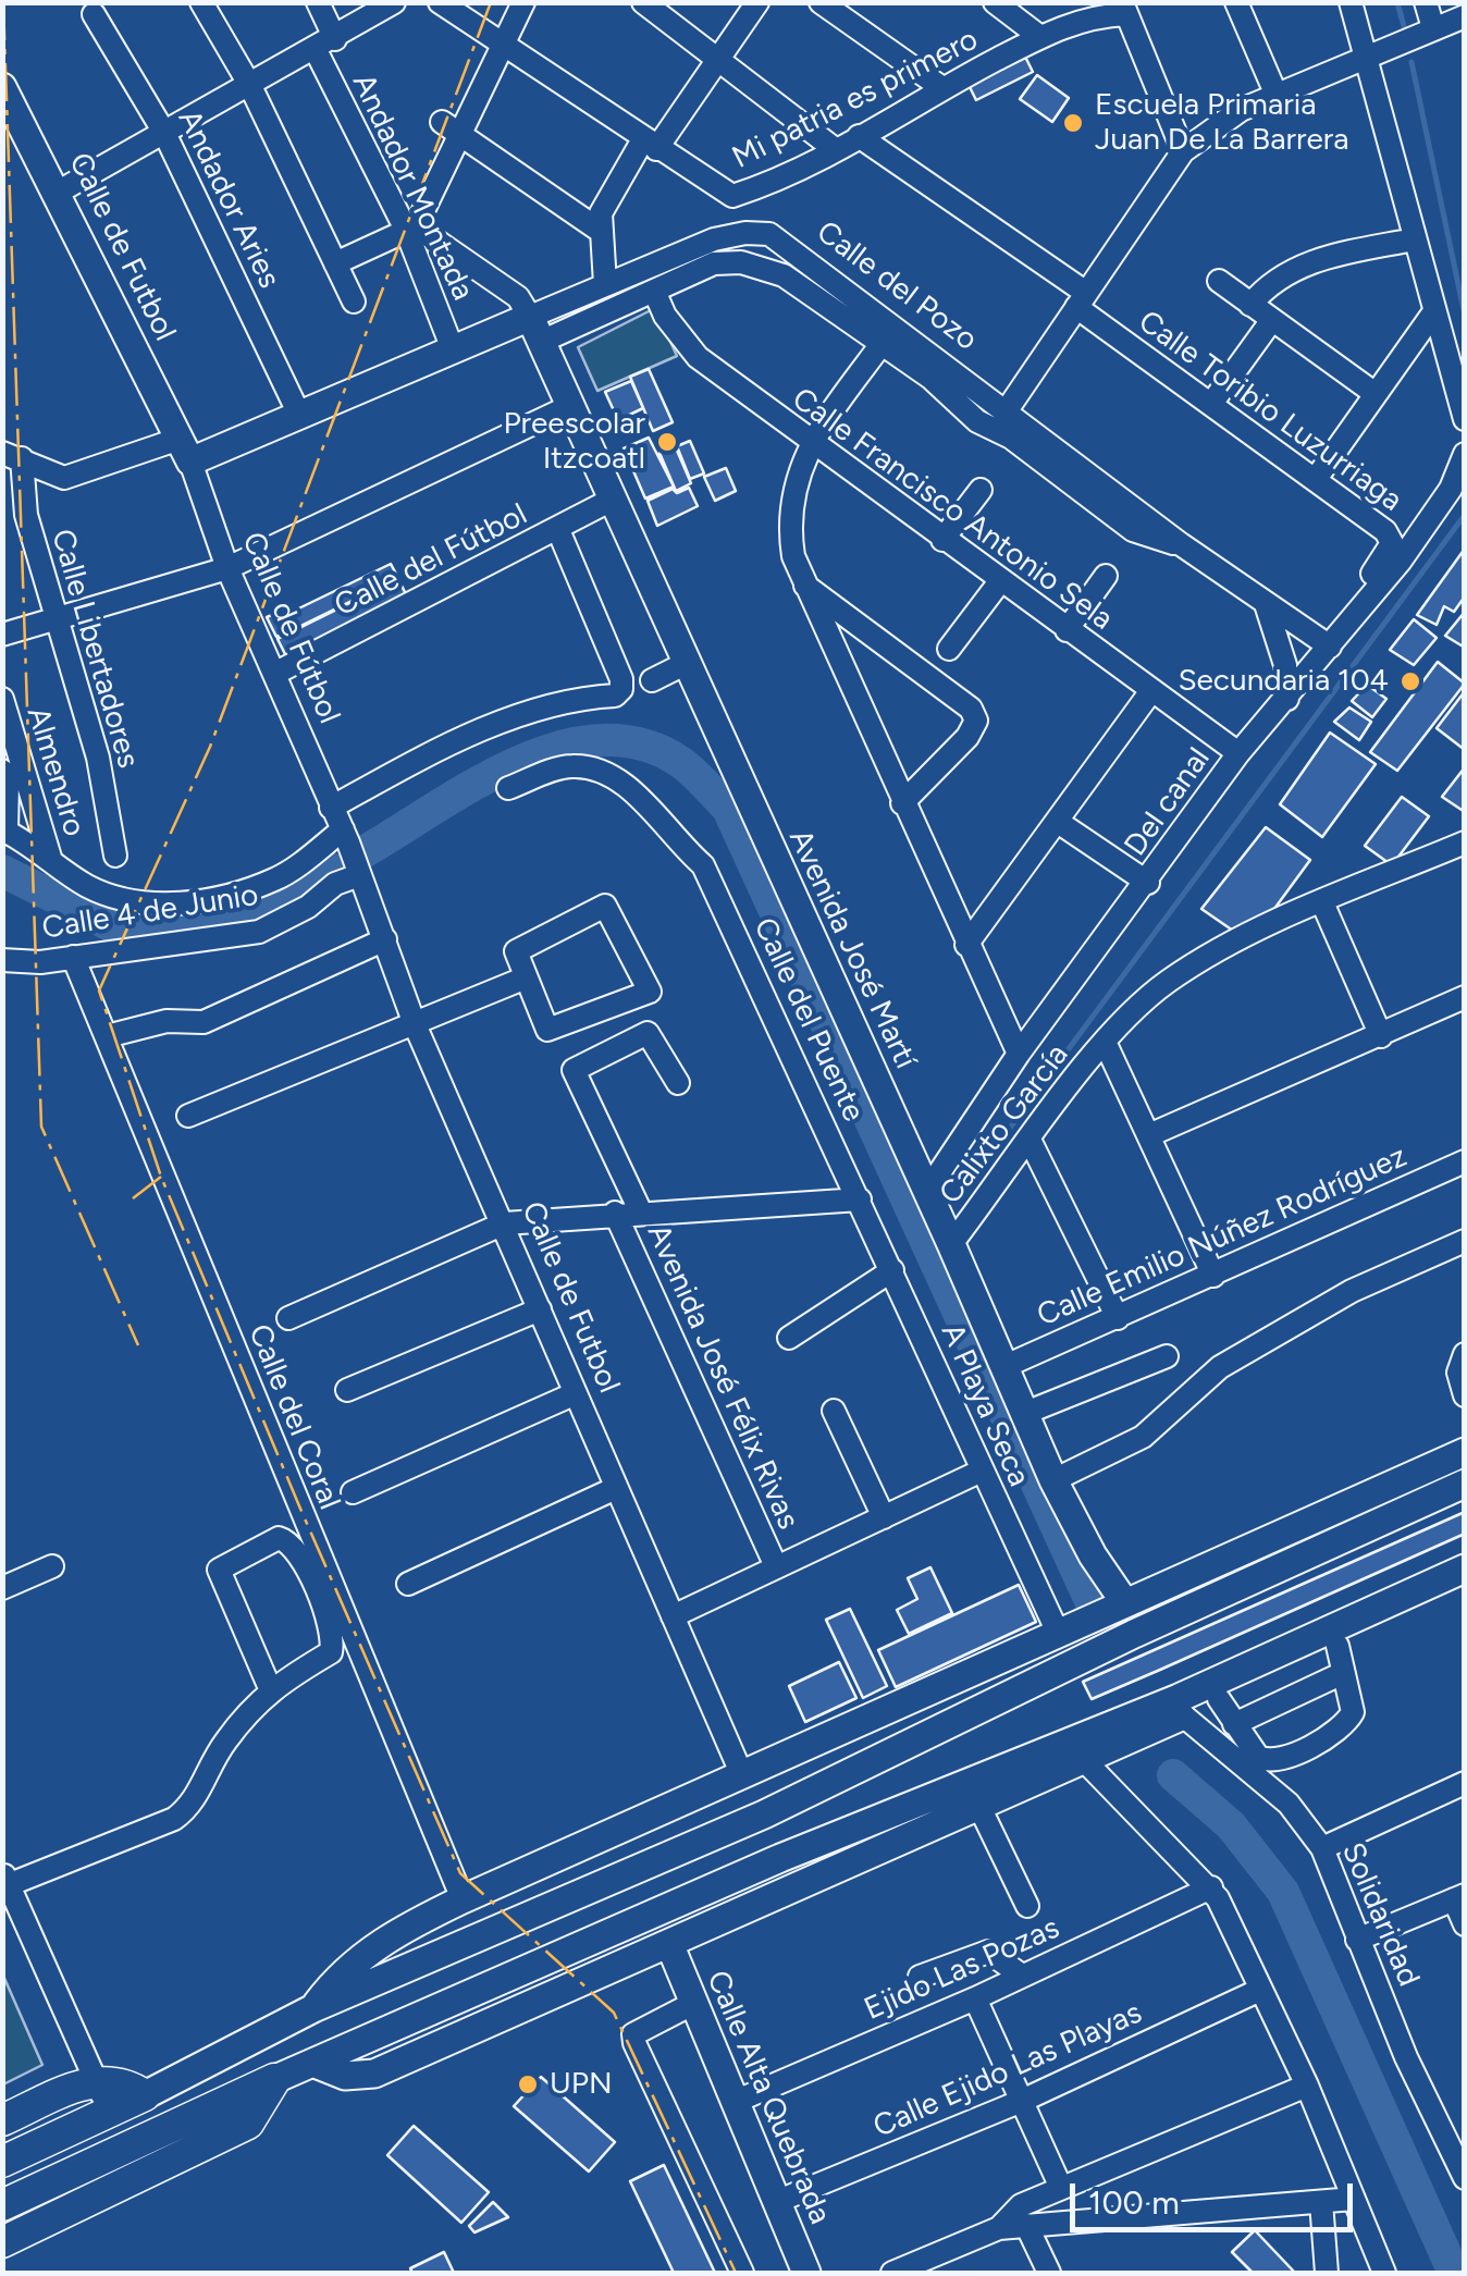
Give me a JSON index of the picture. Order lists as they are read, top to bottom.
{
  "streets": {
    "main road": [
      "Calle de Futbol",
      "Calle del Pozo",
      "Avenida José Martí",
      "Calle Alta Quebrada"
    ],
    "street": [
      "Mi patria es primero",
      "Andador Montada",
      "Andador Aries",
      "Calle Toribio Luzurriaga",
      "Calle Francisco Antonio Sela",
      "Calle del Fútbol",
      "Calle de Fútbol",
      "Calle Libertadores",
      "Almendro",
      "Del canal",
      "Calle 4 de Junio",
      "Calle del Puente",
      "Calixto García",
      "Calle Emilio Núñez Rodríguez",
      "Avenida José Félix Rivas",
      "A Playa Seca",
      "Calle del Coral",
      "Solidaridad",
      "Ejido Las Pozas",
      "Calle Ejido Las Playas"
    ]
  },
  "crossings": [
    ["Mi patria es primero", "Calle Toribio Luzurriaga"],
    ["Andador Montada", "Calle del Pozo"],
    ["Andador Aries", "Calle del Pozo"],
    ["Calle de Futbol", "Calle del Pozo"],
    ["Calle de Futbol", "Calle de Fútbol"],
    ["Calle de Futbol", "Calle 4 de Junio"],
    ["Calle del Pozo", "Calle de Fútbol"],
    ["Calle del Pozo", "Del canal"],
    ["Calle del Pozo", "Avenida José Martí"],
    ["Calle Francisco Antonio Sela", "Del canal"],
    ["Calle del Fútbol", "Calle de Fútbol"],
    ["Calle del Fútbol", "Avenida José Martí"],
    ["Del canal", "Avenida José Martí"],
    ["Calle 4 de Junio", "Calle del Coral"],
    ["Avenida José Martí", "Calixto García"],
    ["Avenida José Martí", "Calle Emilio Núñez Rodríguez"],
    ["Calle del Puente", "A Playa Seca"],
    ["Ejido Las Pozas", "Calle Alta Quebrada"],
    ["Calle Ejido Las Playas", "Calle Alta Quebrada"]
  ],
  "places": [
    "Escuela Primaria Juan De La Barrera",
    "Preescolar Itzcoatl",
    "Secundaria 104",
    "UPN"
  ],
  "scale_bar": "100 m"
}
